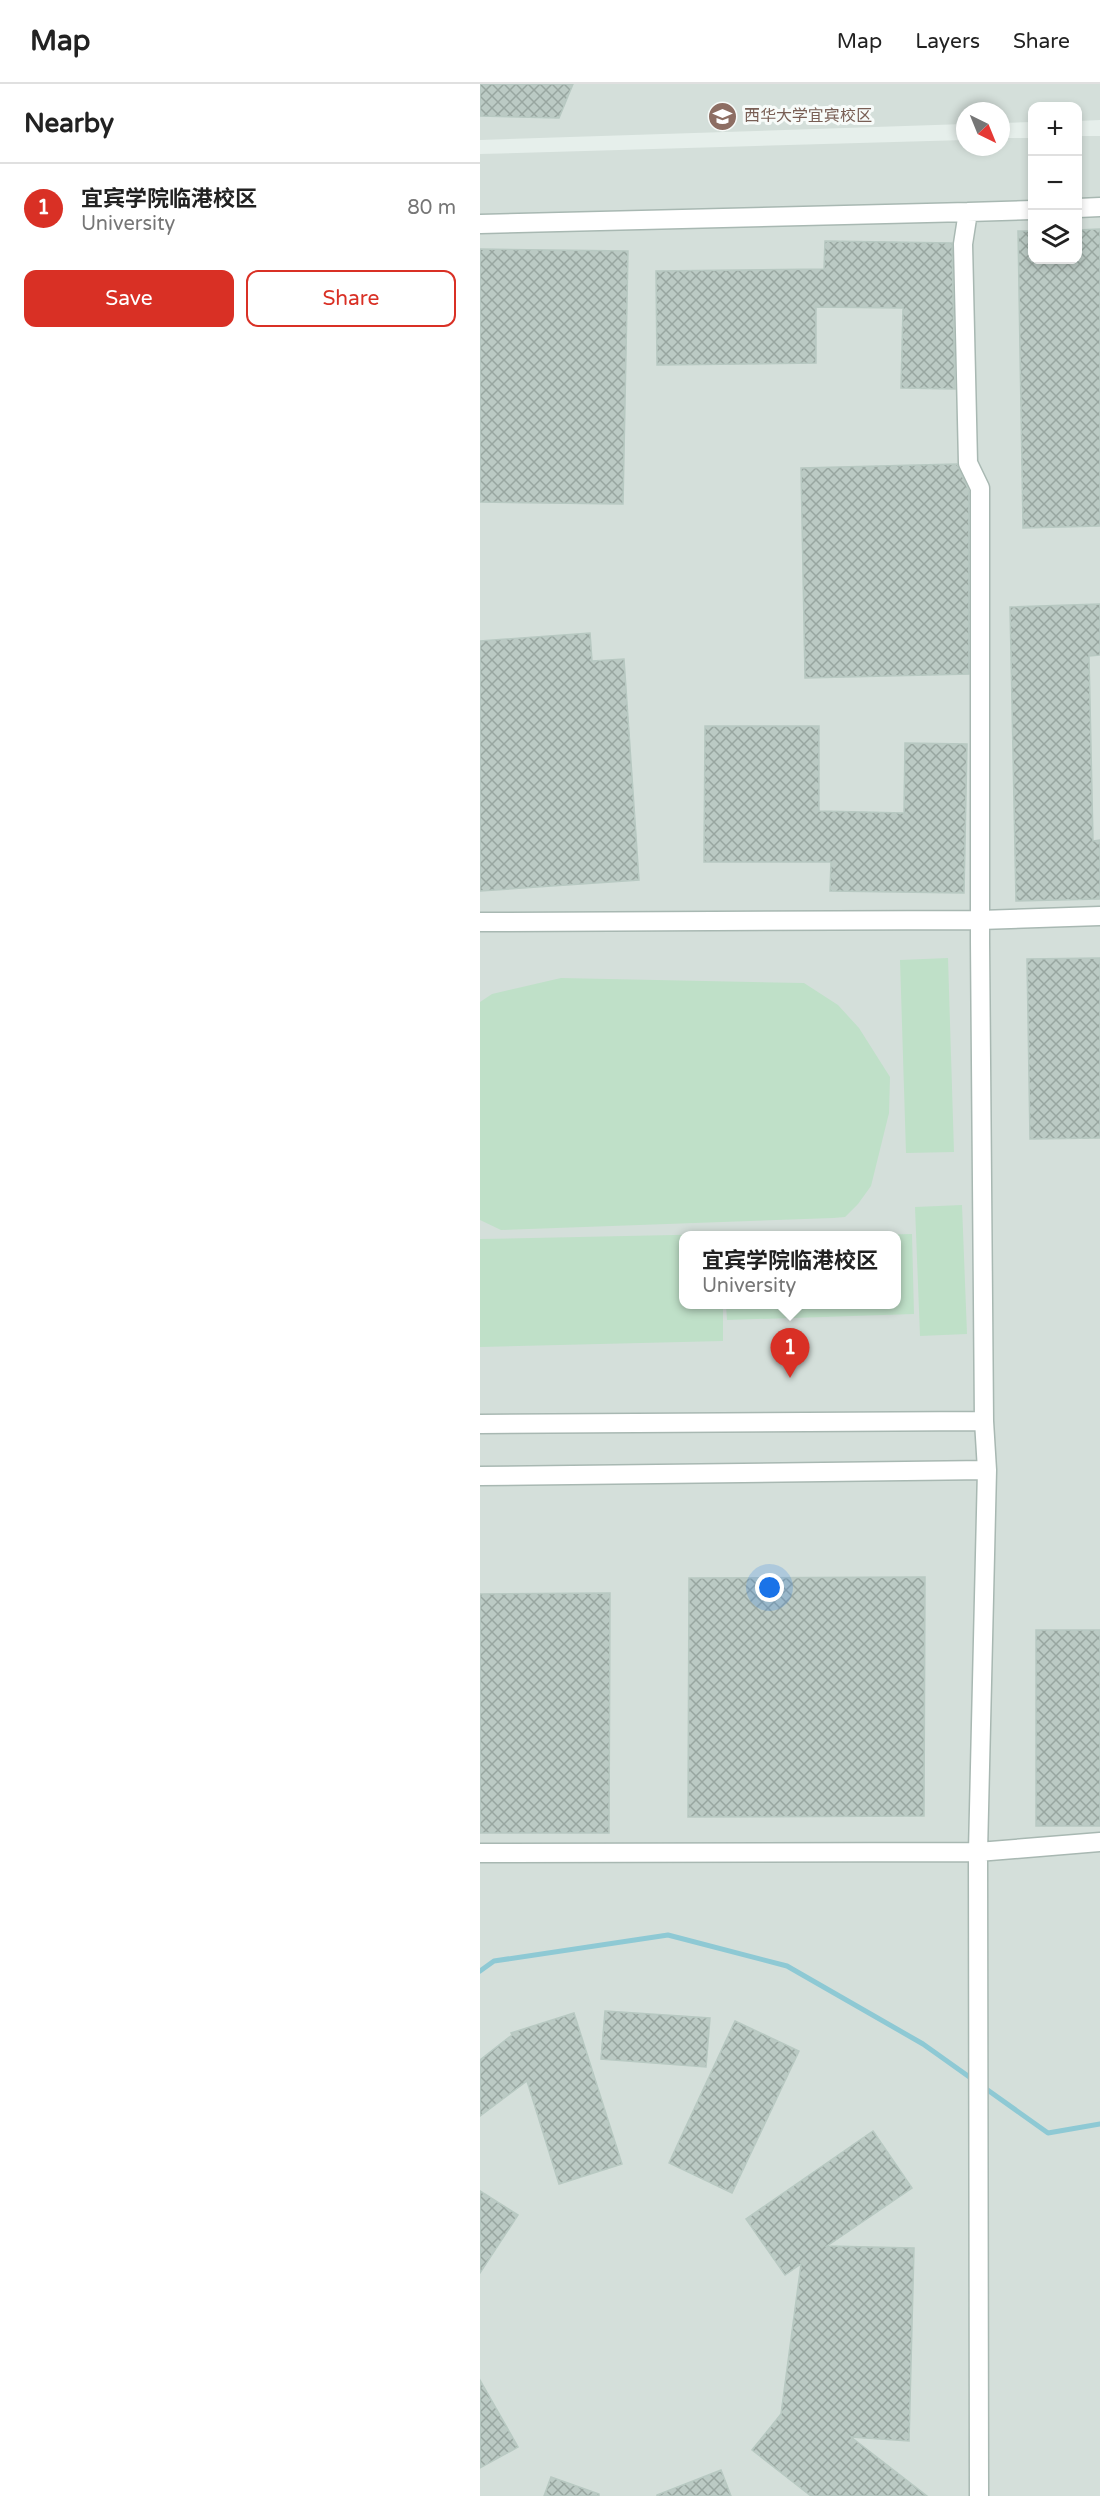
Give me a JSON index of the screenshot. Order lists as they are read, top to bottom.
{
  "places": {
    "school or university": ["西华大学宜宾校区"]
  },
  "north": "bottom right",
  "page": {
    "header": "Map",
    "nav": ["Map", "Layers", "Share"],
    "heading": "Nearby",
    "map_buttons": ["+", "−"],
    "list": [
      {
        "mark": "1",
        "name": "宜宾学院临港校区",
        "note": "University",
        "value": "80 m"
      }
    ],
    "buttons": ["Save", "Share"],
    "popup": ["宜宾学院临港校区", "University"],
    "pins": "1"
  }
}
